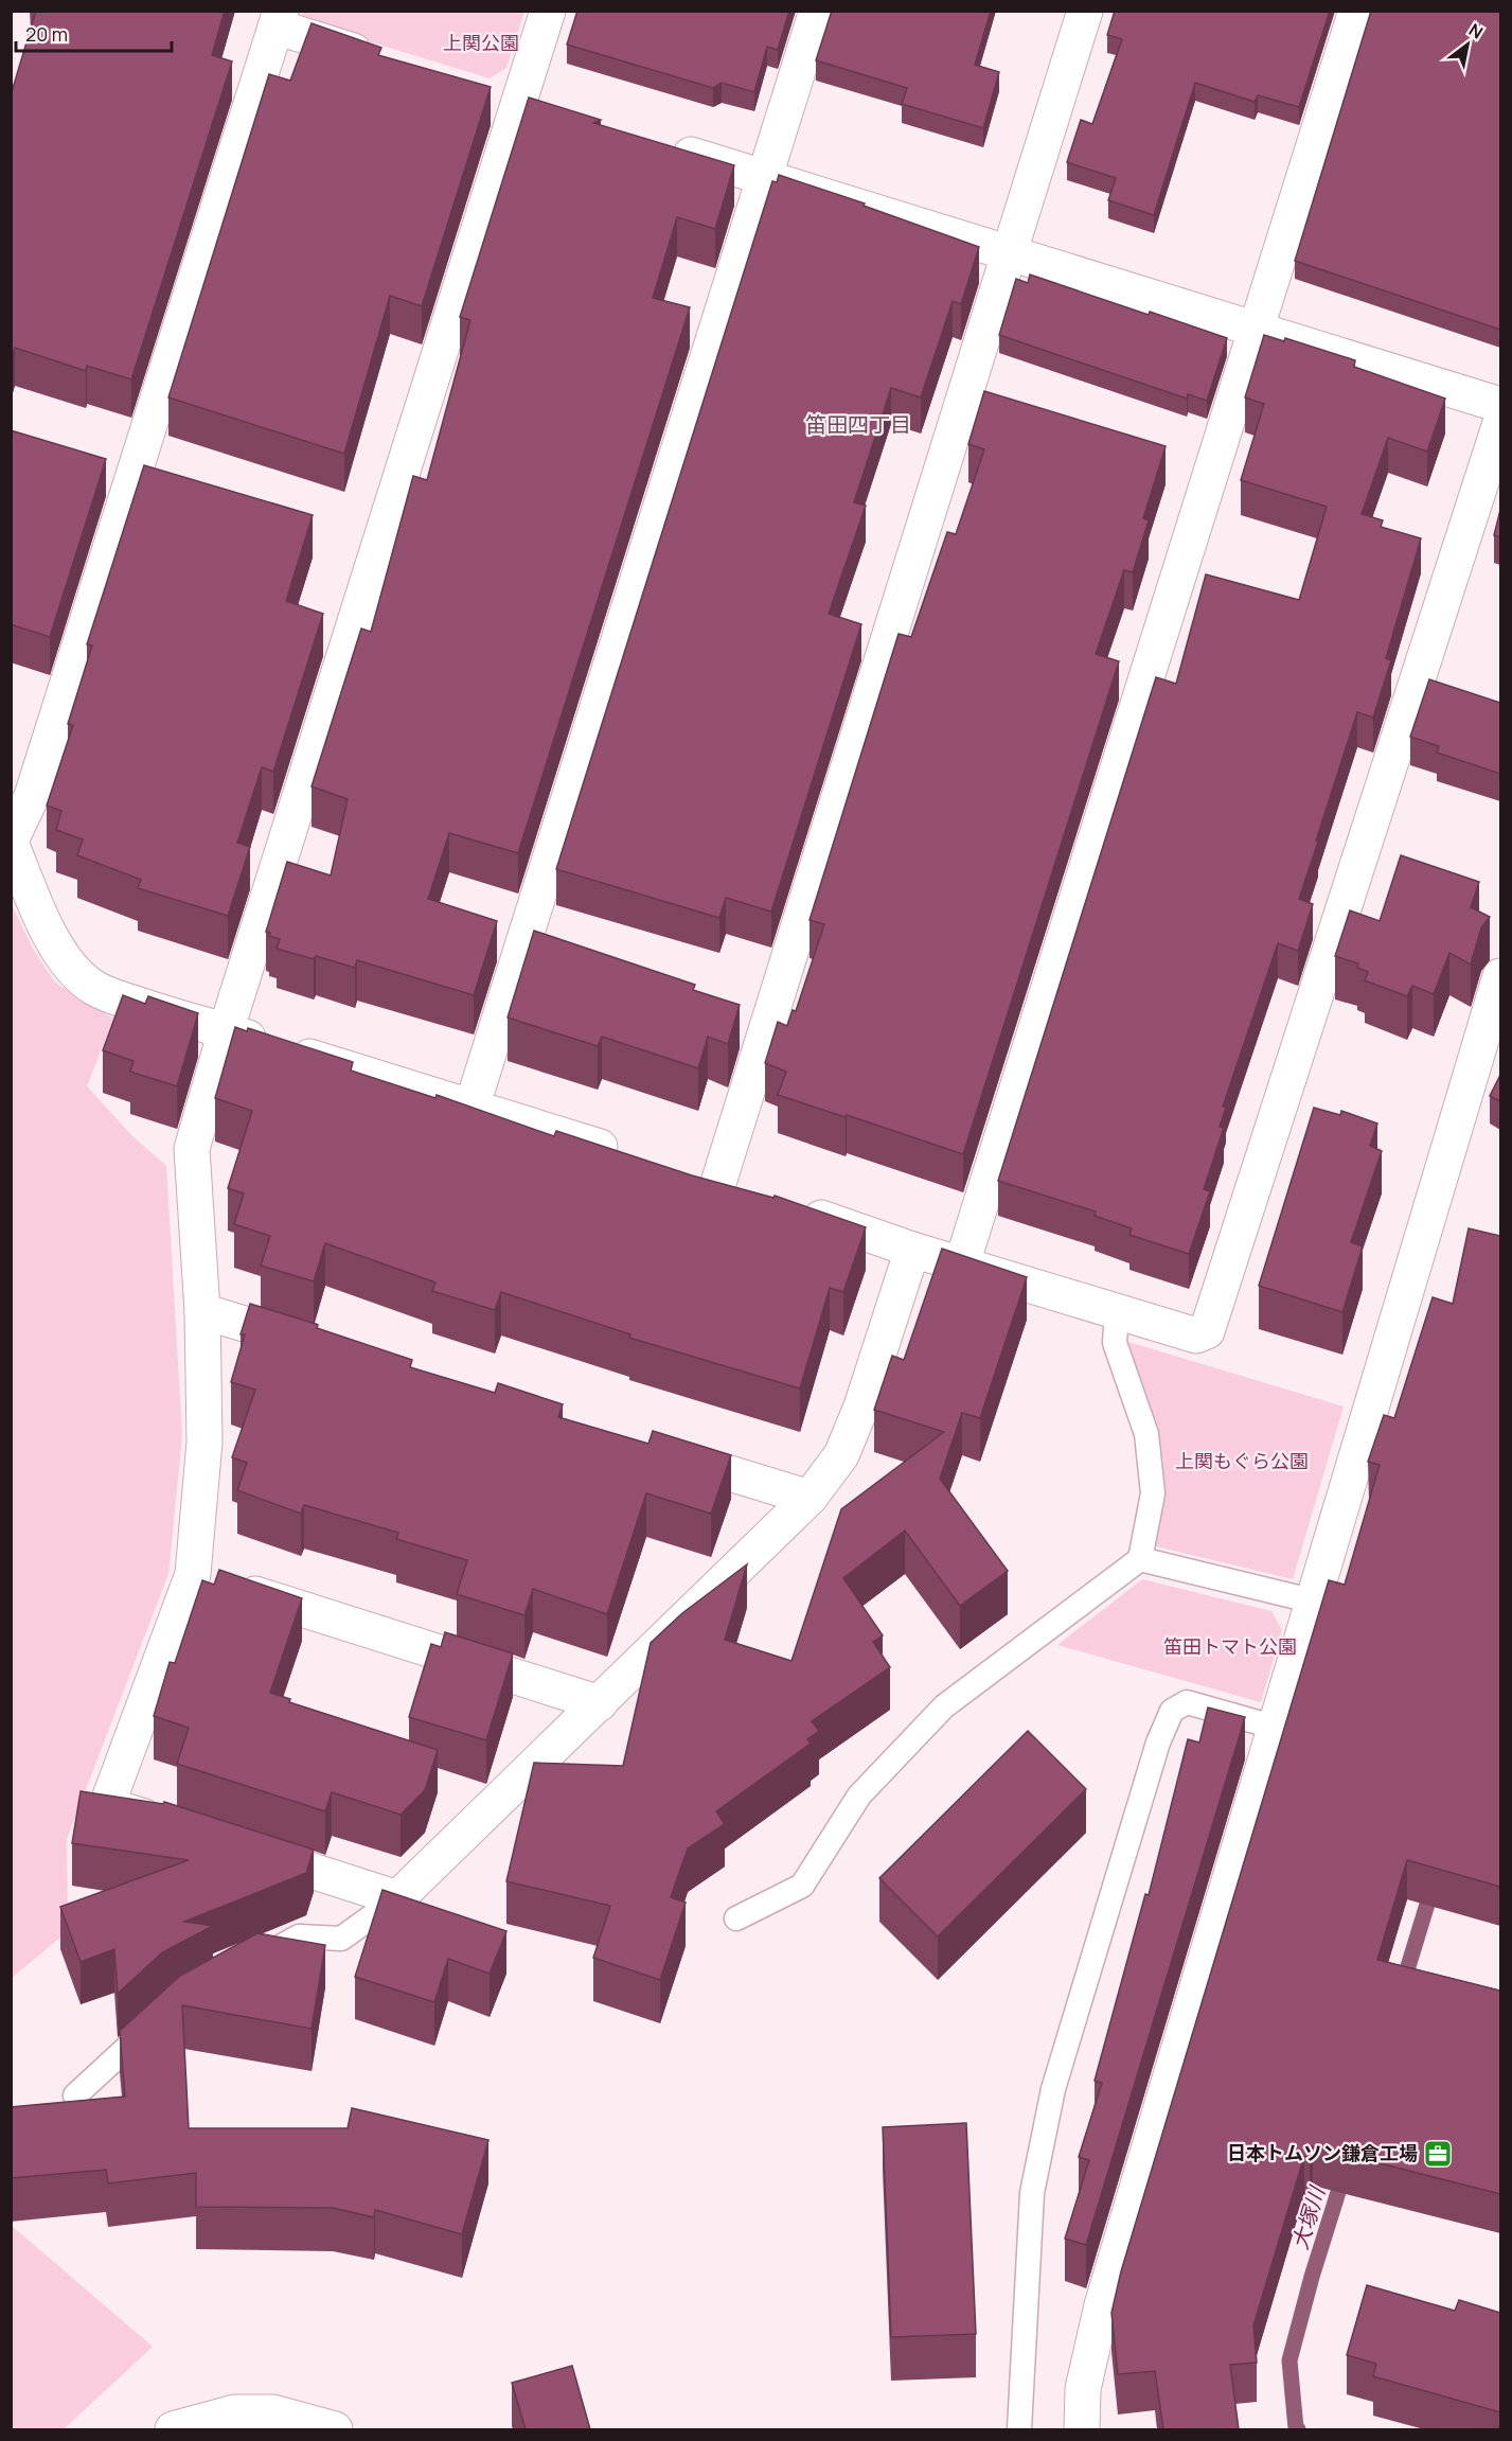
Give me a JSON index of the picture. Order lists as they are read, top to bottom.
{
  "districts": ["笛田四丁目"],
  "water": ["大塚川"],
  "parks": ["上関公園", "上関もぐら公園", "笛田トマト公園"],
  "places": {
    "office": ["日本トムソン鎌倉工場"]
  },
  "scale_bar": "20 m",
  "north": "top right"
}
